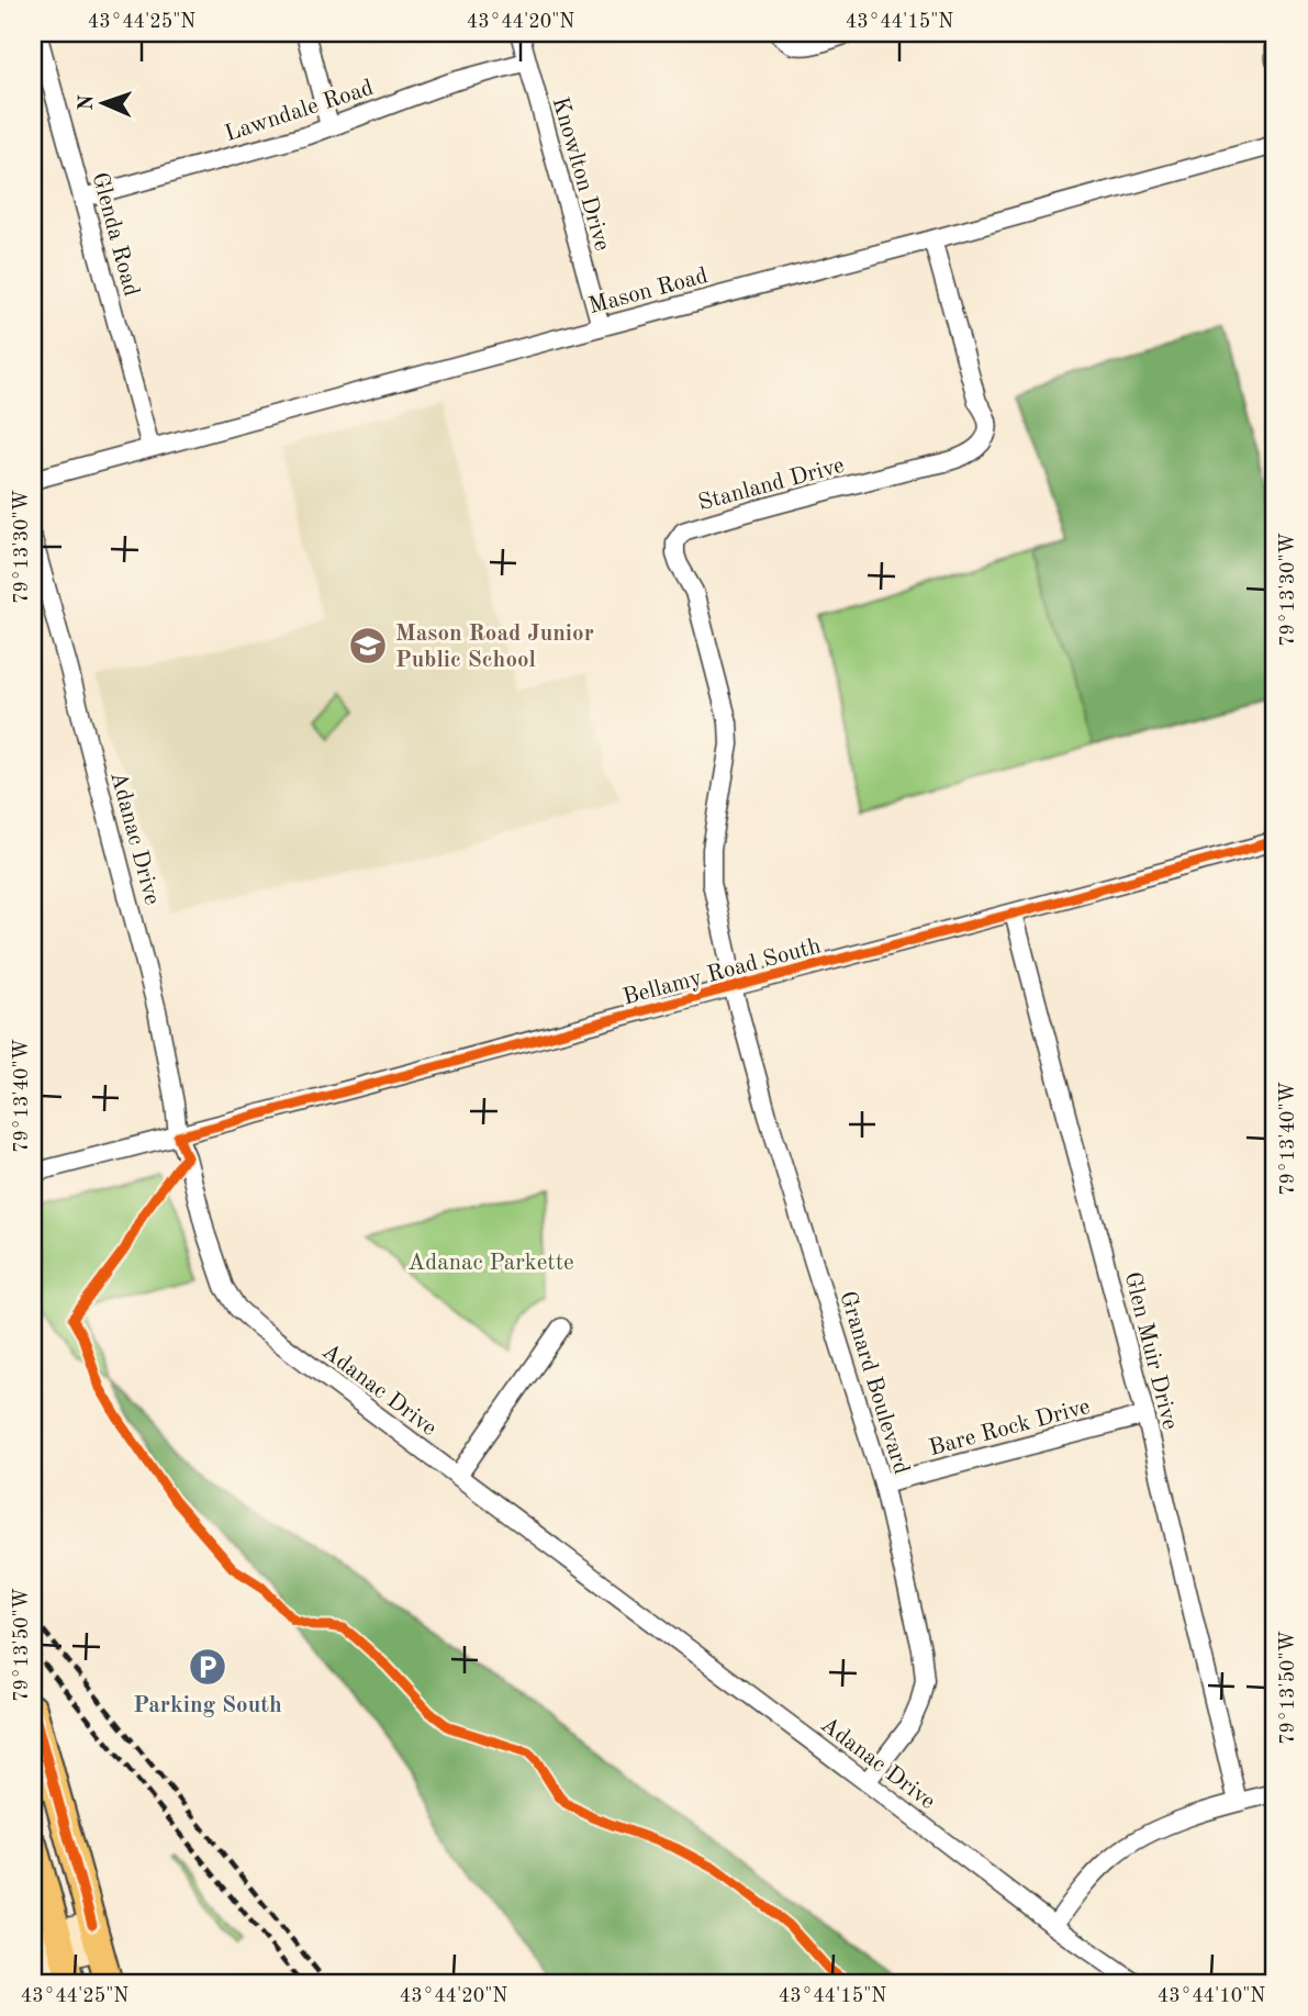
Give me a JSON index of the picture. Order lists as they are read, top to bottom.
{
  "streets": {
    "street": [
      "Lawndale Road",
      "Knowlton Drive",
      "Glenda Road",
      "Mason Road",
      "Stanland Drive",
      "Adanac Drive",
      "Bellamy Road South",
      "Glen Muir Drive",
      "Granard Boulevard",
      "Bare Rock Drive"
    ]
  },
  "crossings": [
    ["Lawndale Road", "Knowlton Drive"],
    ["Lawndale Road", "Glenda Road"],
    ["Knowlton Drive", "Mason Road"],
    ["Glenda Road", "Mason Road"],
    ["Mason Road", "Stanland Drive"],
    ["Stanland Drive", "Bellamy Road South"],
    ["Stanland Drive", "Granard Boulevard"],
    ["Adanac Drive", "Bellamy Road South"],
    ["Adanac Drive", "Granard Boulevard"],
    ["Bellamy Road South", "Glen Muir Drive"],
    ["Bellamy Road South", "Granard Boulevard"],
    ["Glen Muir Drive", "Bare Rock Drive"],
    ["Granard Boulevard", "Bare Rock Drive"]
  ],
  "parks": ["Adanac Parkette"],
  "places": {
    "school or university": ["Mason Road Junior Public School"],
    "parking": ["Parking South"]
  },
  "north": "left",
  "coordinates": [
    "43°44'25\"N",
    "43°44'20\"N",
    "43°44'15\"N",
    "79°13'30\"W",
    "79°13'40\"W",
    "79°13'50\"W",
    "43°44'10\"N"
  ]
}
